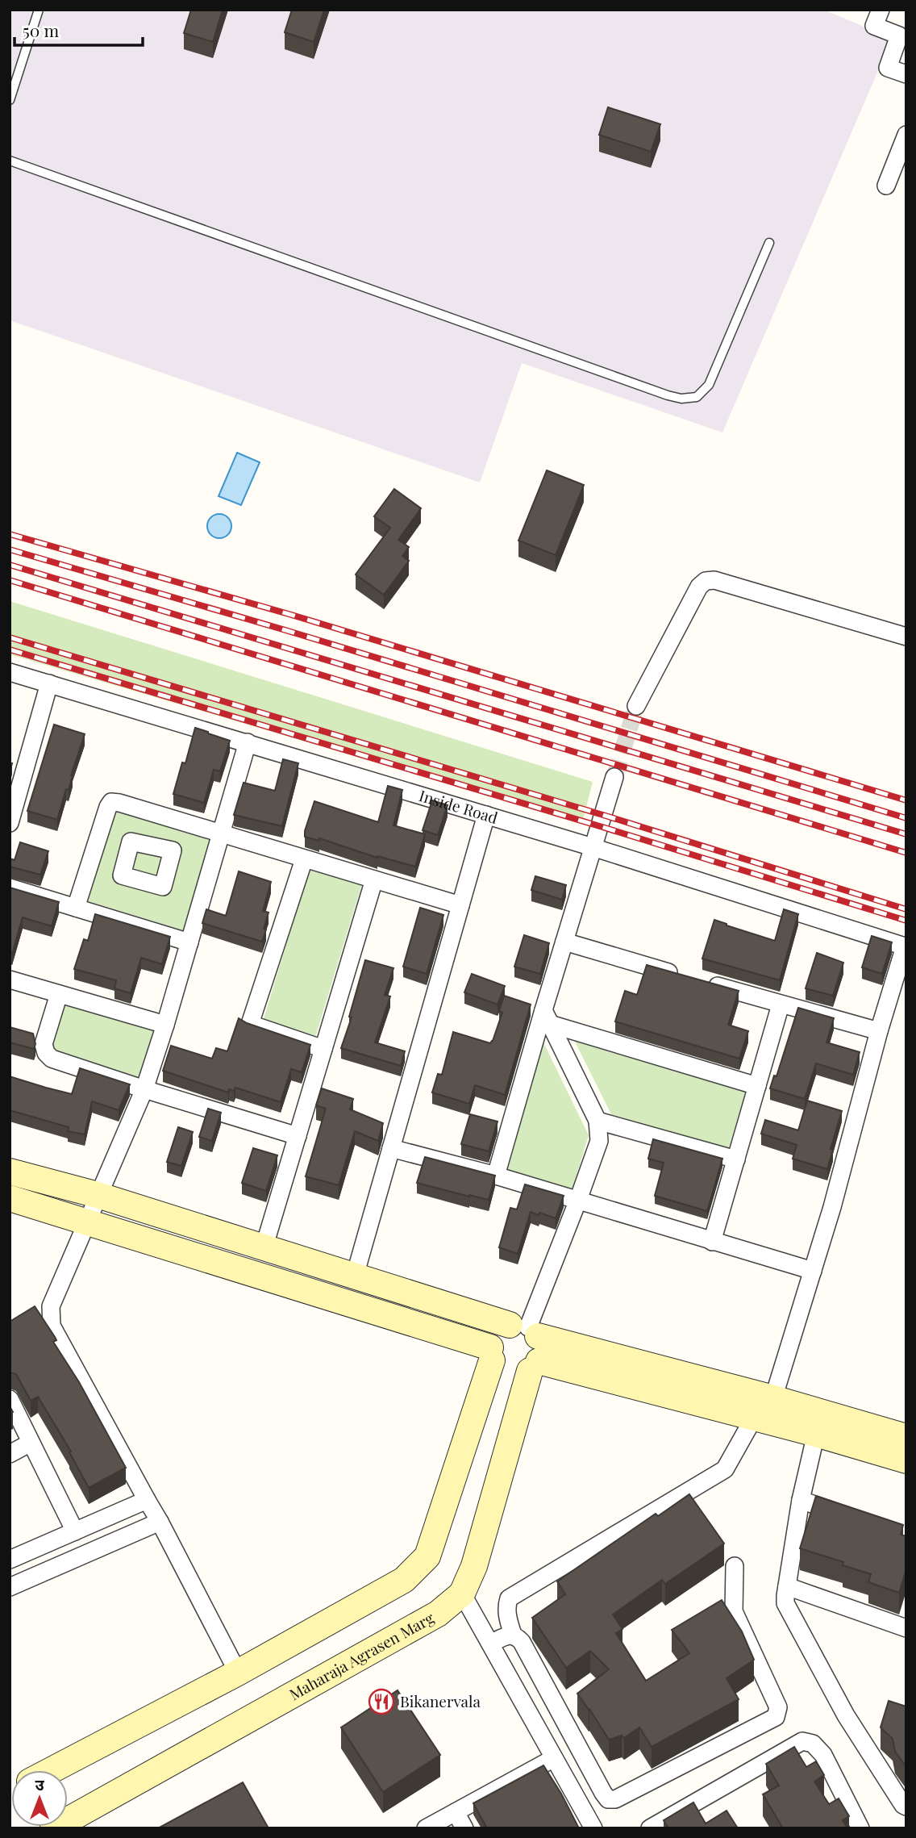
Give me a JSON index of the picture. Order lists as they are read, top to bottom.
{
  "streets": {
    "street": ["Inside Road", "Maharaja Agrasen Marg"]
  },
  "places": {
    "restaurant": ["Bikanervala"]
  },
  "scale_bar": "50 m",
  "north": "top"
}
